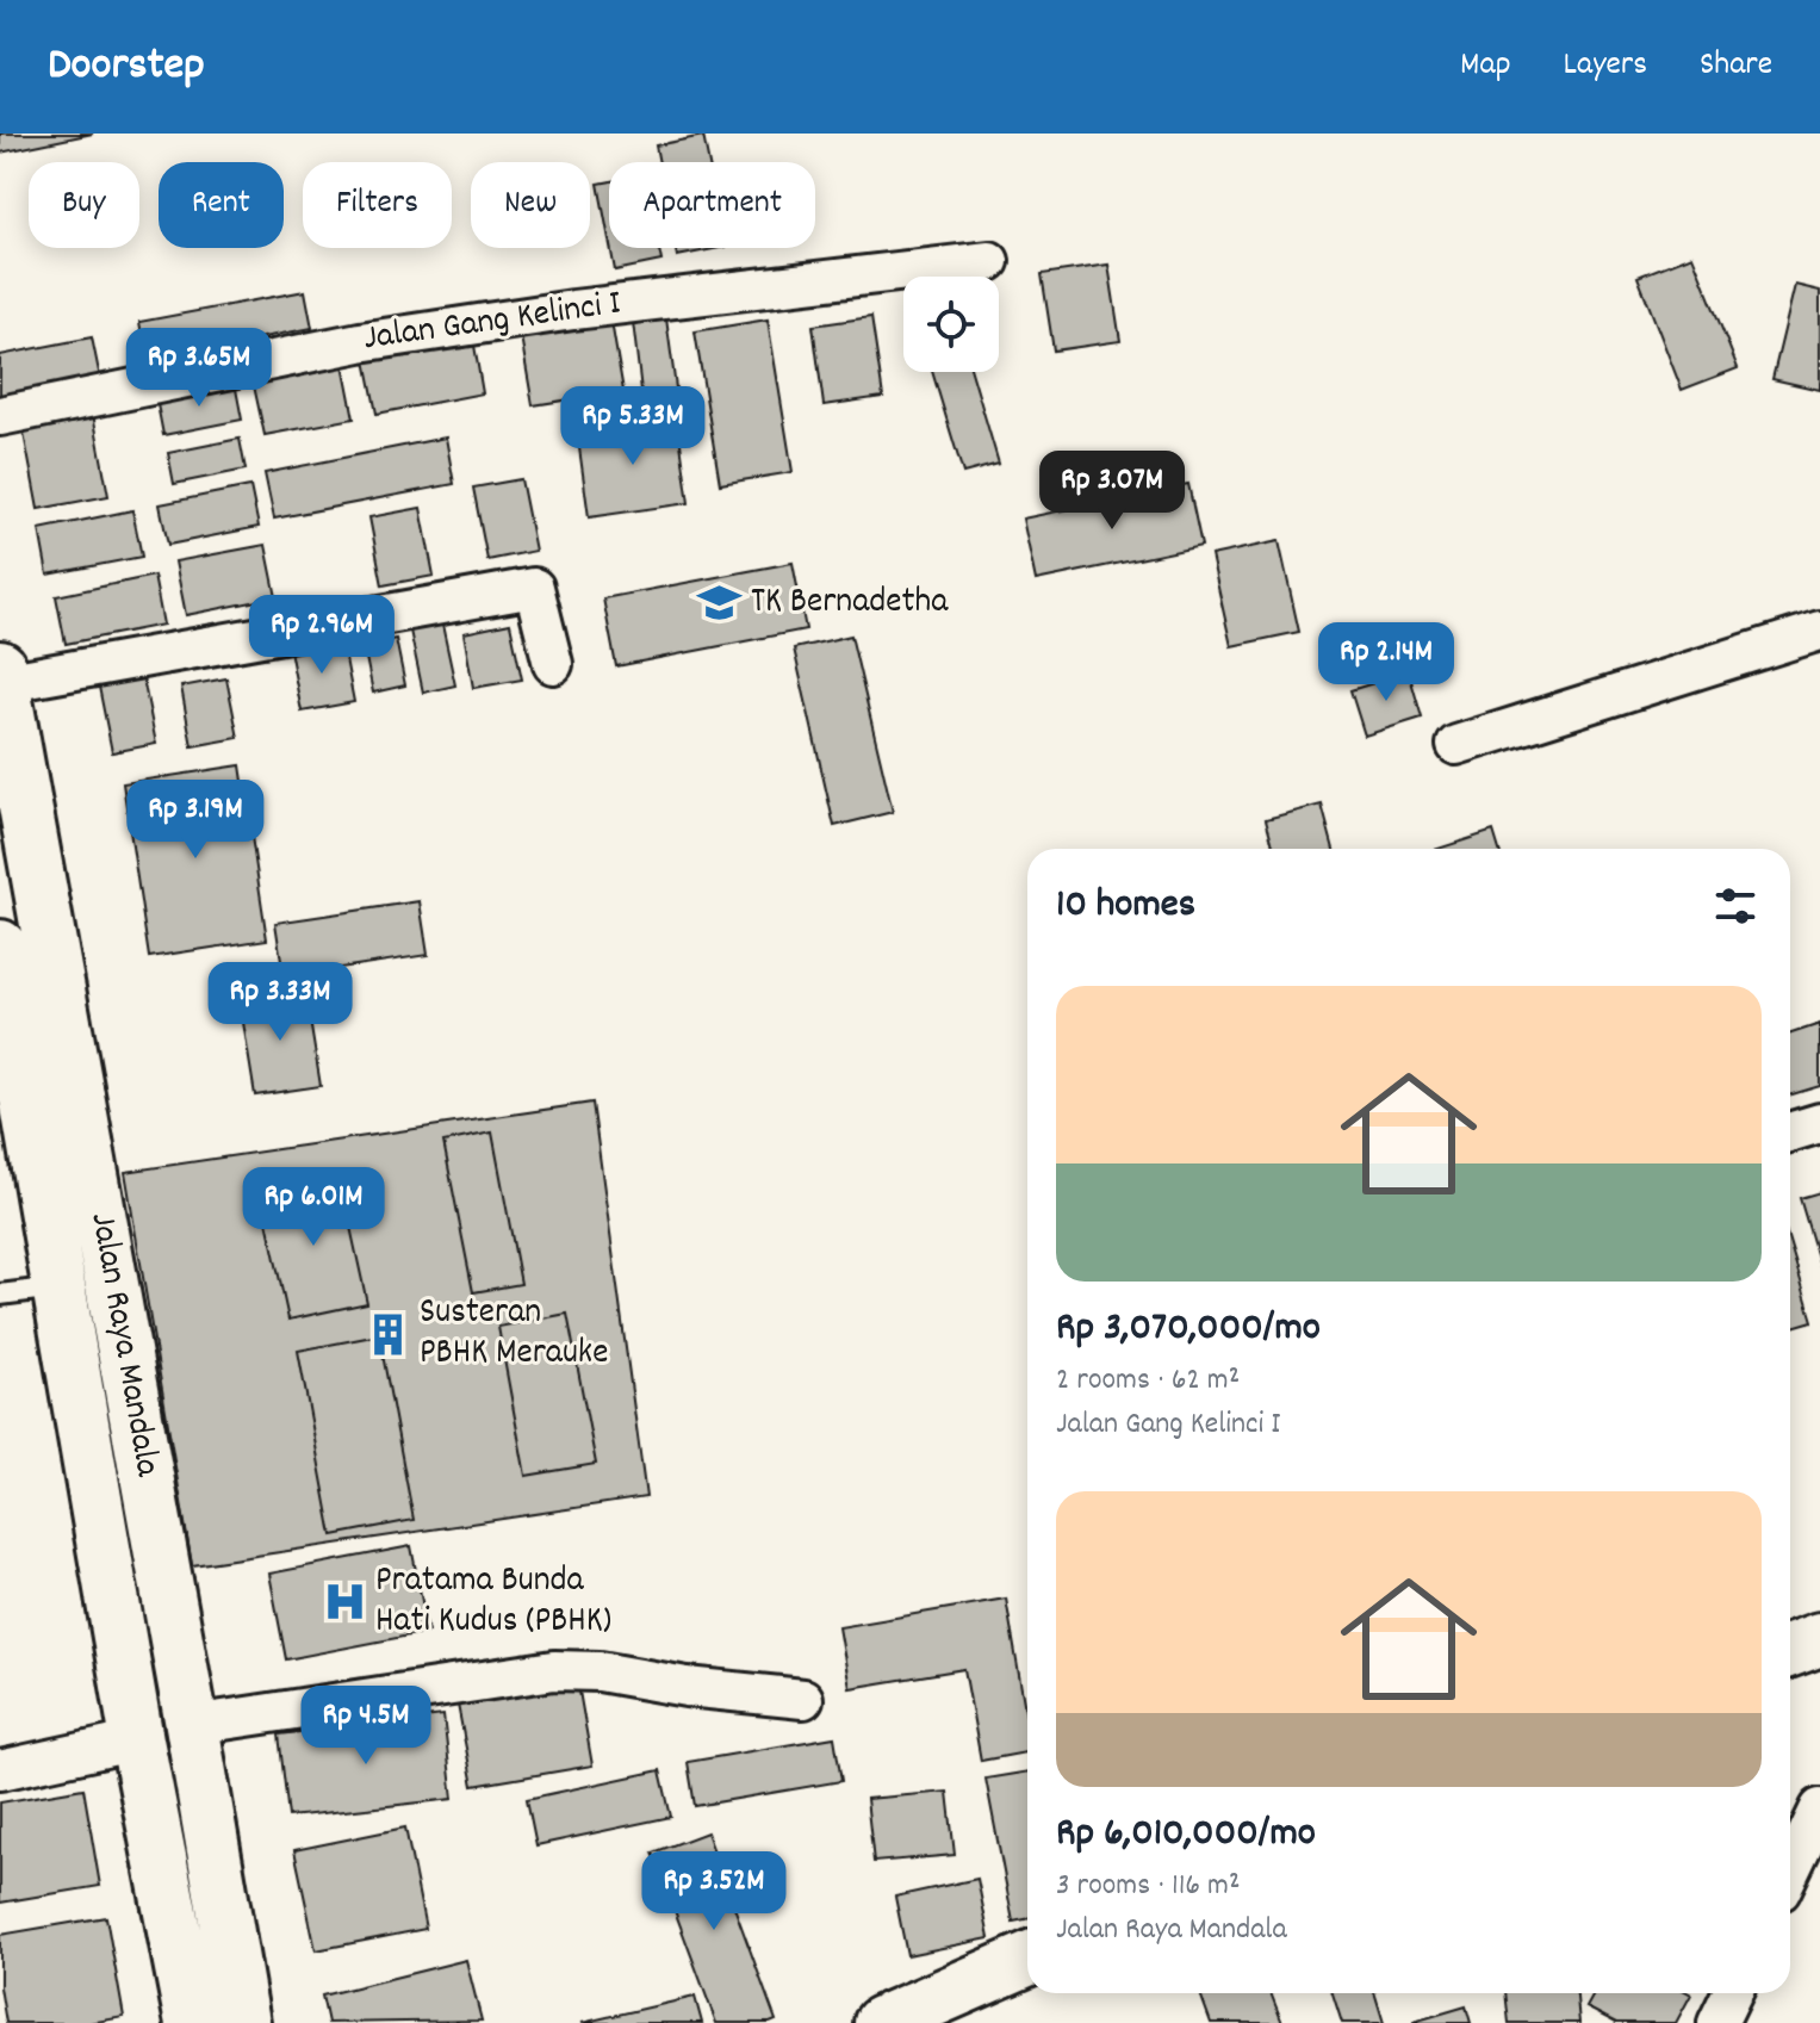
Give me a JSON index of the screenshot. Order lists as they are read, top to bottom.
{
  "streets": {
    "main road": ["Jalan Raya Mandala"],
    "street": ["Jalan Gang Kelinci I"]
  },
  "places": {
    "school or university": ["TK Bernadetha"],
    "building": ["Susteran PBHK Merauke"],
    "hospital": ["Pratama Bunda Hati Kudus (PBHK)"]
  },
  "page": {
    "header": "Doorstep",
    "nav": ["Map", "Layers", "Share"],
    "chip": [
      "Buy",
      "Rent",
      "Filters",
      "New",
      "Apartment"
    ],
    "price": [
      "Rp 3.65M",
      "Rp 5.33M",
      "Rp 3.07M",
      "Rp 2.96M",
      "Rp 2.14M",
      "Rp 3.19M",
      "Rp 3.33M",
      "Rp 6.01M",
      "Rp 4.5M",
      "Rp 3.52M"
    ],
    "heading": "10 homes",
    "list": [
      {
        "name": "Rp 3,070,000/mo",
        "note": "2 rooms · 62 m² · Jalan Gang Kelinci I"
      },
      {
        "name": "Rp 6,010,000/mo",
        "note": "3 rooms · 116 m² · Jalan Raya Mandala"
      }
    ]
  }
}
